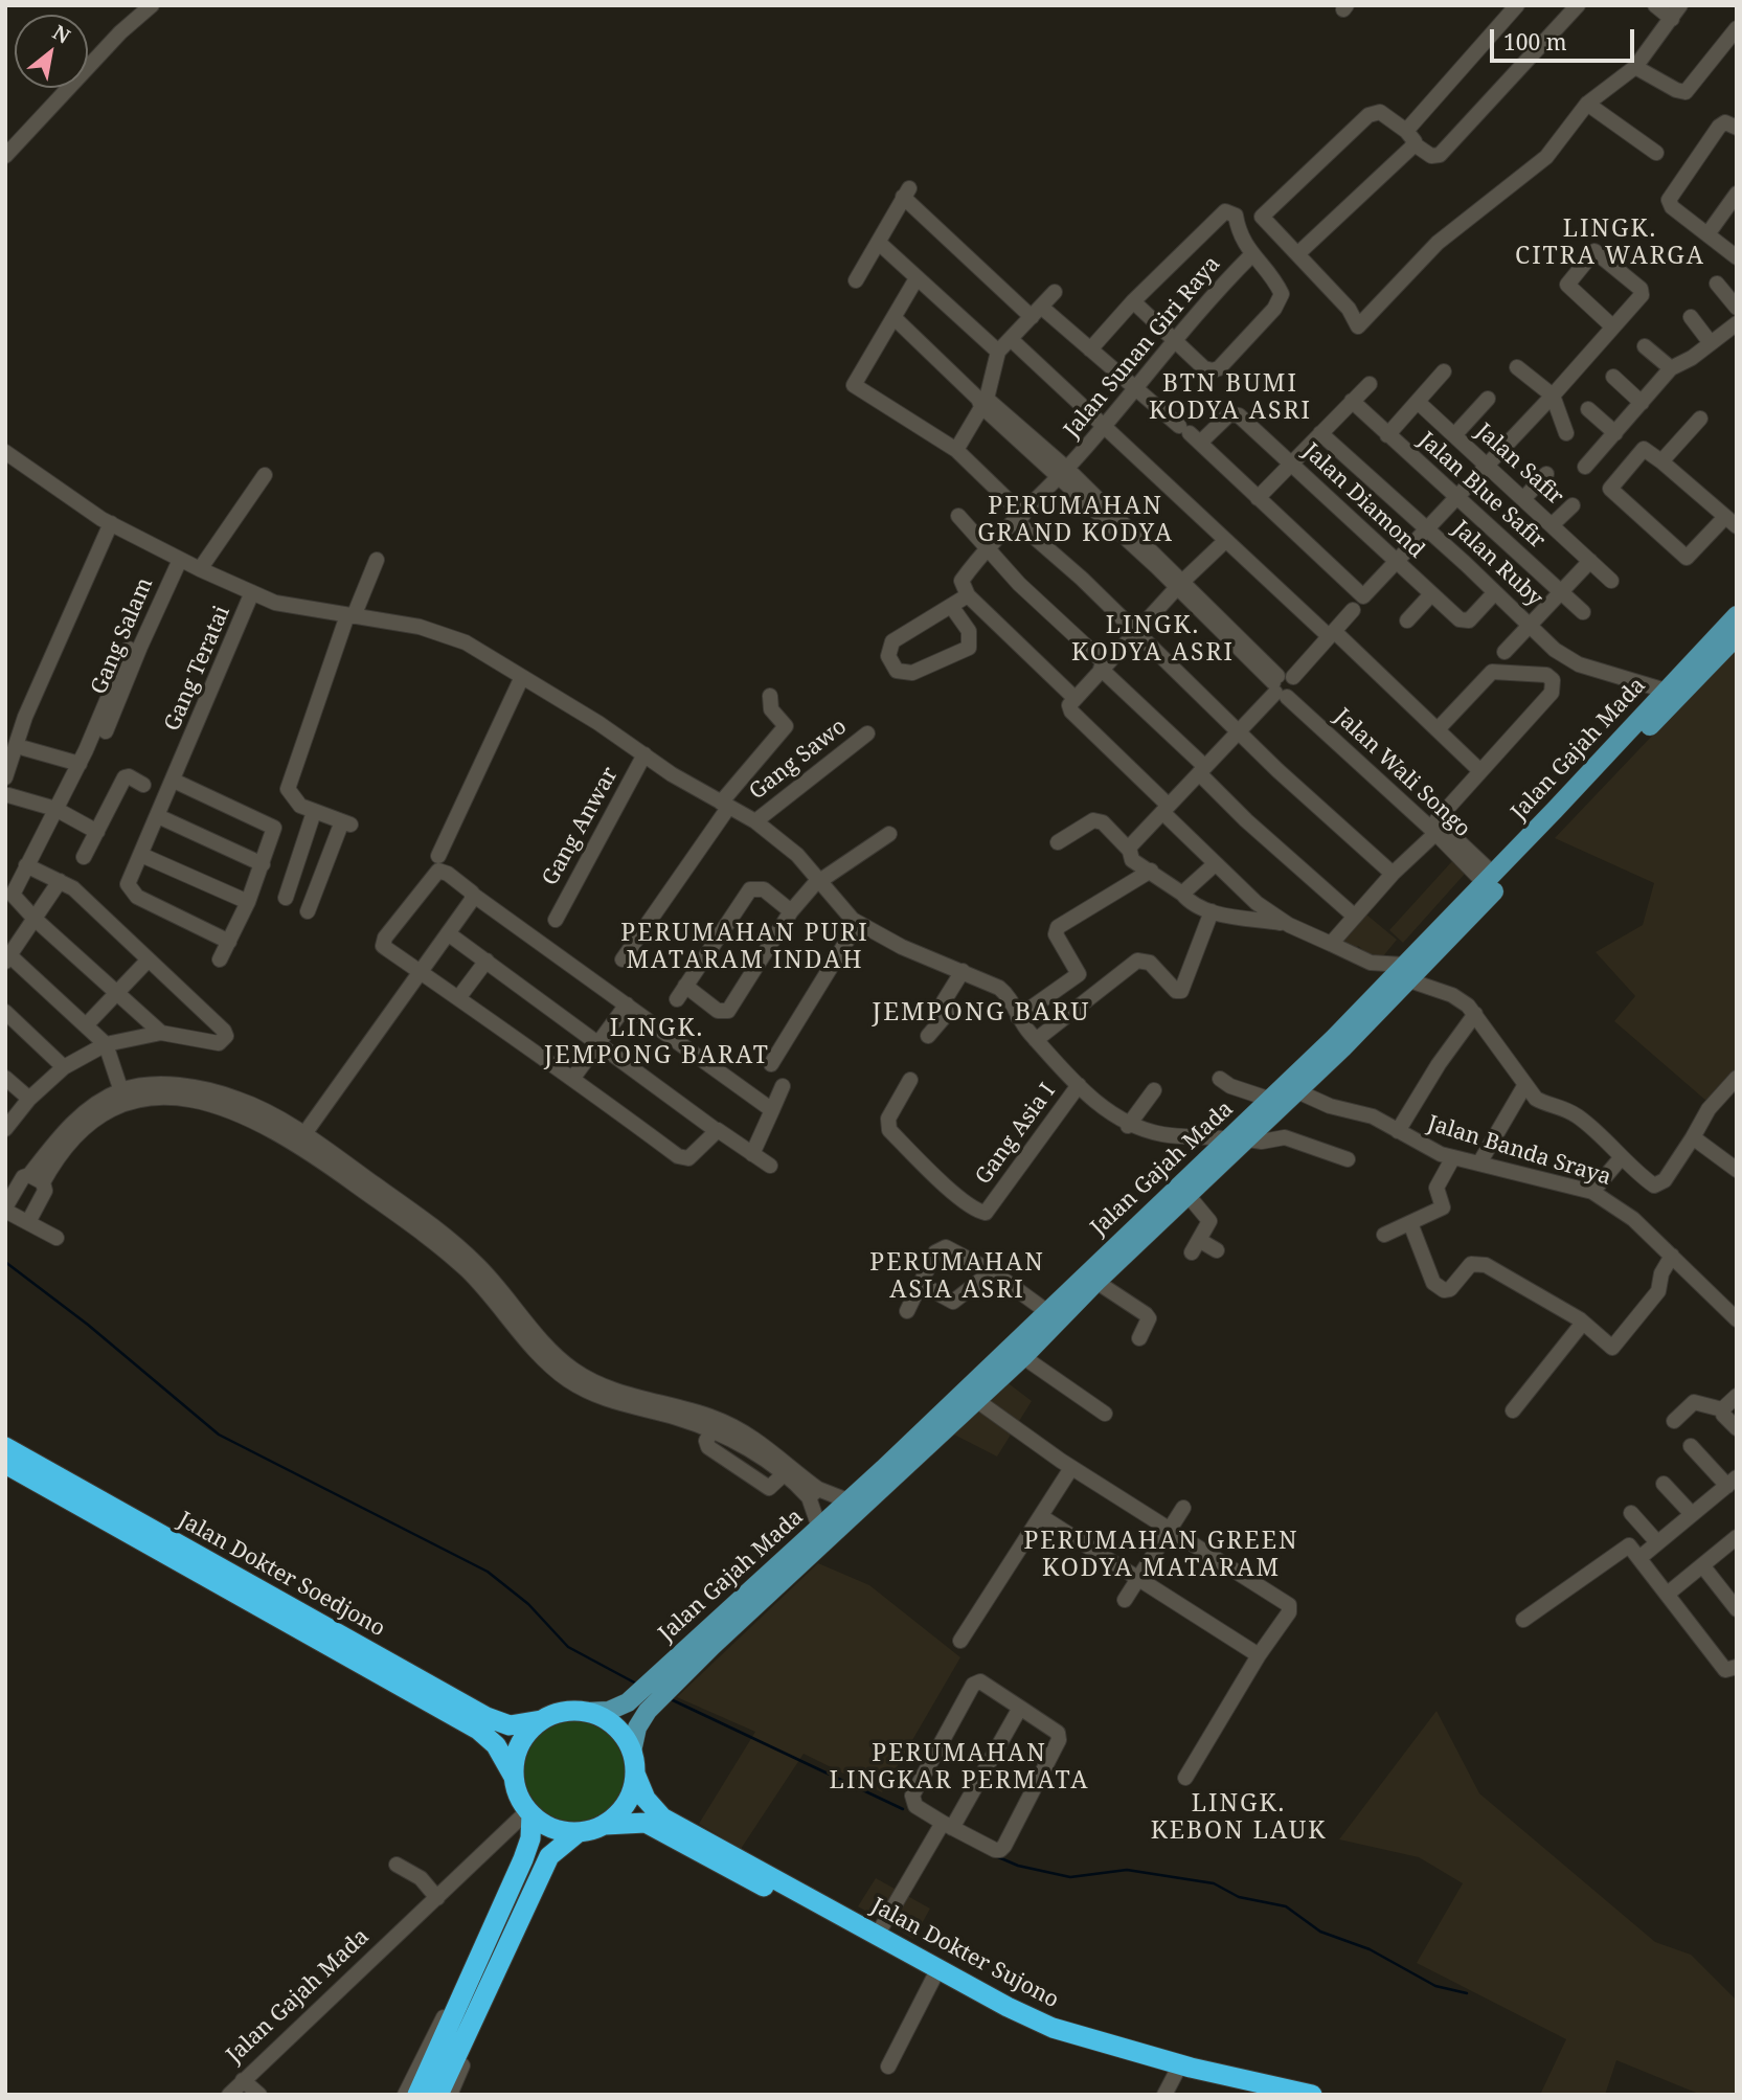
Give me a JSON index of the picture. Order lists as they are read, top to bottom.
{
  "streets": {
    "highway": ["Jalan Dokter Soedjono", "Jalan Dokter Sujono"],
    "main road": ["Jalan Gajah Mada"],
    "street": [
      "Jalan Sunan Giri Raya",
      "Jalan Safir",
      "Jalan Blue Safir",
      "Jalan Diamond",
      "Jalan Ruby",
      "Gang Salam",
      "Gang Teratai",
      "Gang Sawo",
      "Jalan Wali Songo",
      "Gang Anwar",
      "Gang Asia I",
      "Jalan Banda Sraya"
    ]
  },
  "crossings": [
    ["Jalan Sunan Giri Raya", "Jalan Wali Songo"],
    ["Jalan Diamond", "Jalan Ruby"],
    ["Jalan Ruby", "Jalan Gajah Mada"],
    ["Jalan Gajah Mada", "Jalan Wali Songo"],
    ["Jalan Gajah Mada", "Jalan Banda Sraya"],
    ["Jalan Gajah Mada", "Jalan Dokter Soedjono"],
    ["Jalan Gajah Mada", "Jalan Dokter Sujono"],
    ["Jalan Dokter Soedjono", "Jalan Dokter Sujono"]
  ],
  "districts": [
    "LINGK. CITRA WARGA",
    "BTN BUMI KODYA ASRI",
    "PERUMAHAN GRAND KODYA",
    "LINGK. KODYA ASRI",
    "PERUMAHAN PURI MATARAM INDAH",
    "JEMPONG BARU",
    "LINGK. JEMPONG BARAT",
    "PERUMAHAN ASIA ASRI",
    "PERUMAHAN GREEN KODYA MATARAM",
    "PERUMAHAN LINGKAR PERMATA",
    "LINGK. KEBON LAUK"
  ],
  "scale_bar": "100 m",
  "north": "top right"
}
